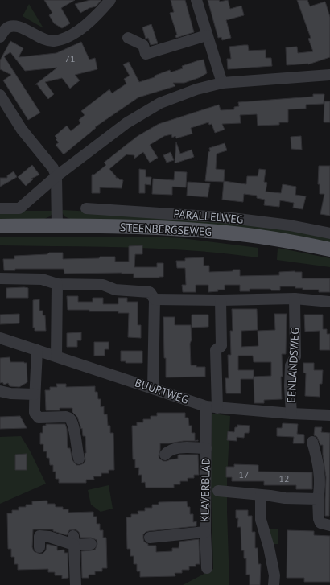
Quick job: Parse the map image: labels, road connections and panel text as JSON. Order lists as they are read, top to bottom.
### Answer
{
  "streets": {
    "main road": ["STEENBERGSEWEG"],
    "street": [
      "PARALLELWEG",
      "EENLANDSWEG",
      "BUURTWEG",
      "KLAVERBLAD"
    ]
  },
  "crossings": [
    ["EENLANDSWEG", "BUURTWEG"],
    ["BUURTWEG", "KLAVERBLAD"]
  ],
  "house_numbers": ["71", "17", "12"]
}
